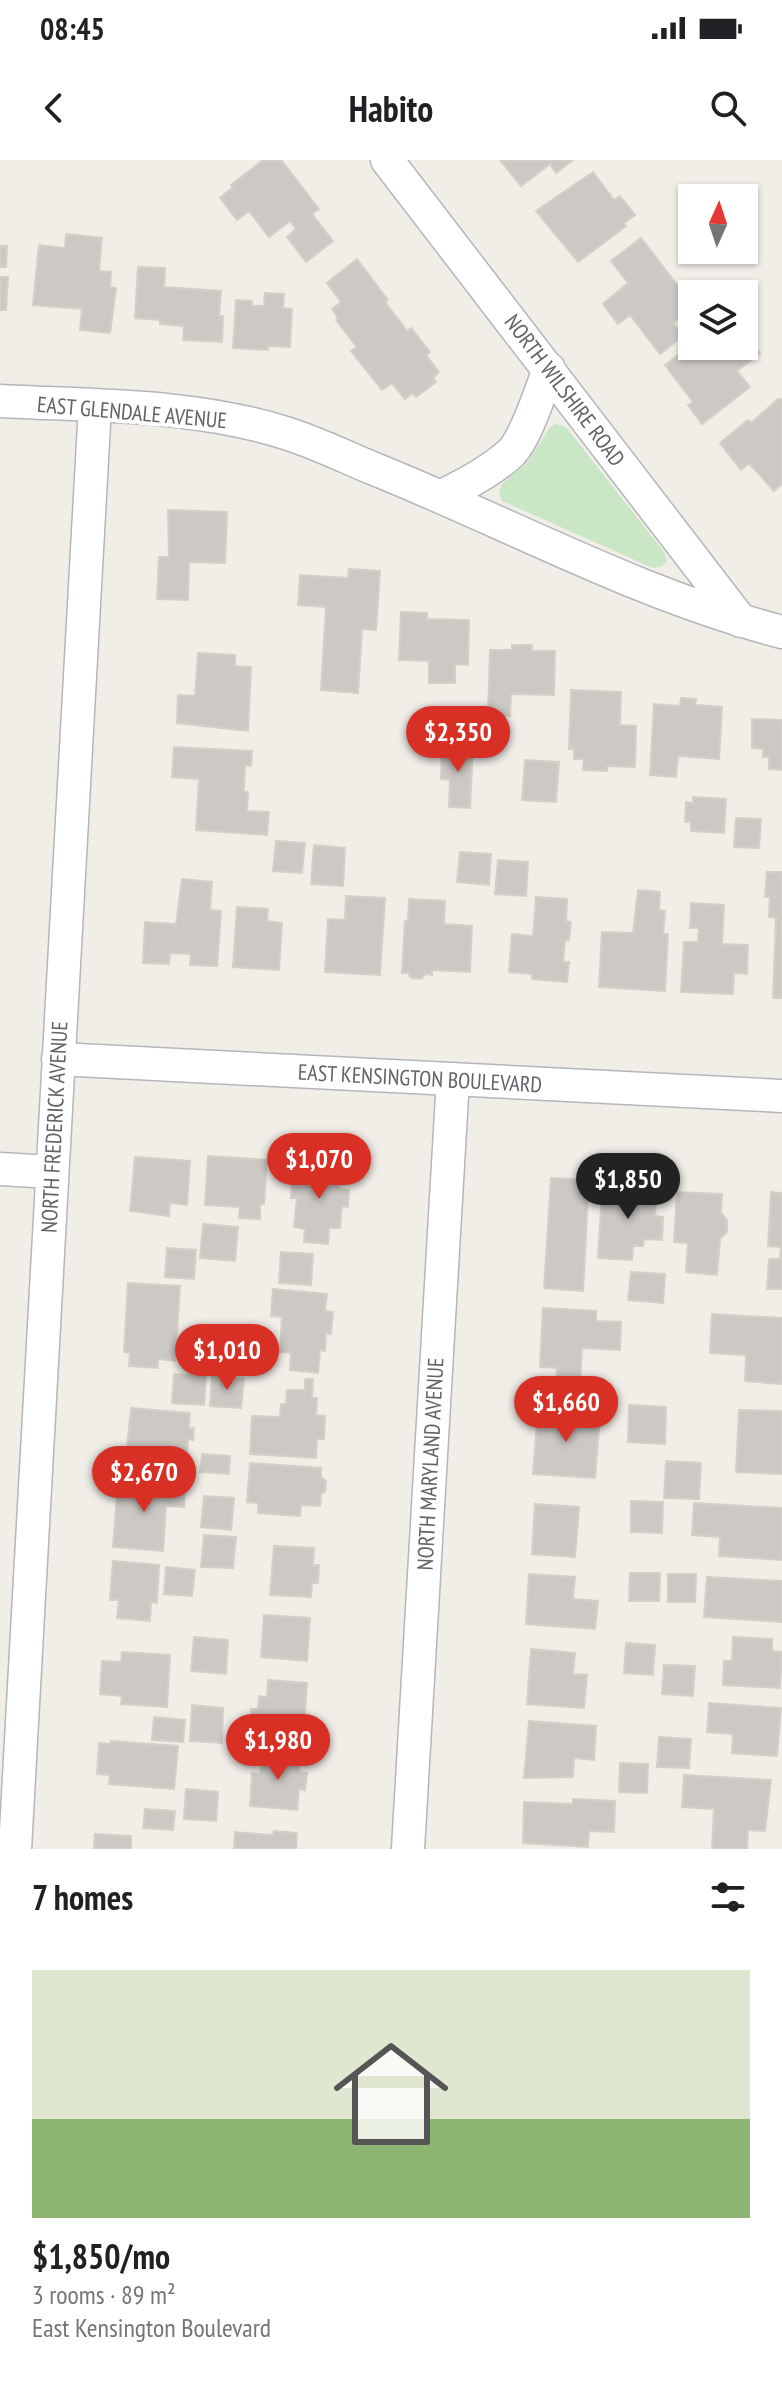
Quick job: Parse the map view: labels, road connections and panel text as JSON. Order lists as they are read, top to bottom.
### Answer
{
  "streets": {
    "street": [
      "NORTH WILSHIRE ROAD",
      "EAST GLENDALE AVENUE",
      "EAST KENSINGTON BOULEVARD",
      "NORTH FREDERICK AVENUE",
      "NORTH MARYLAND AVENUE"
    ]
  },
  "crossings": [
    ["NORTH WILSHIRE ROAD", "EAST GLENDALE AVENUE"],
    ["EAST GLENDALE AVENUE", "NORTH FREDERICK AVENUE"],
    ["EAST KENSINGTON BOULEVARD", "NORTH FREDERICK AVENUE"],
    ["EAST KENSINGTON BOULEVARD", "NORTH MARYLAND AVENUE"]
  ],
  "north": "top",
  "page": {
    "status": "08:45",
    "header": "Habito",
    "price": [
      "$2,350",
      "$1,070",
      "$1,850",
      "$1,010",
      "$1,660",
      "$2,670",
      "$1,980"
    ],
    "heading": "7 homes",
    "list": [
      {
        "name": "$1,850/mo",
        "note": "3 rooms · 89 m² · East Kensington Boulevard"
      }
    ]
  }
}
